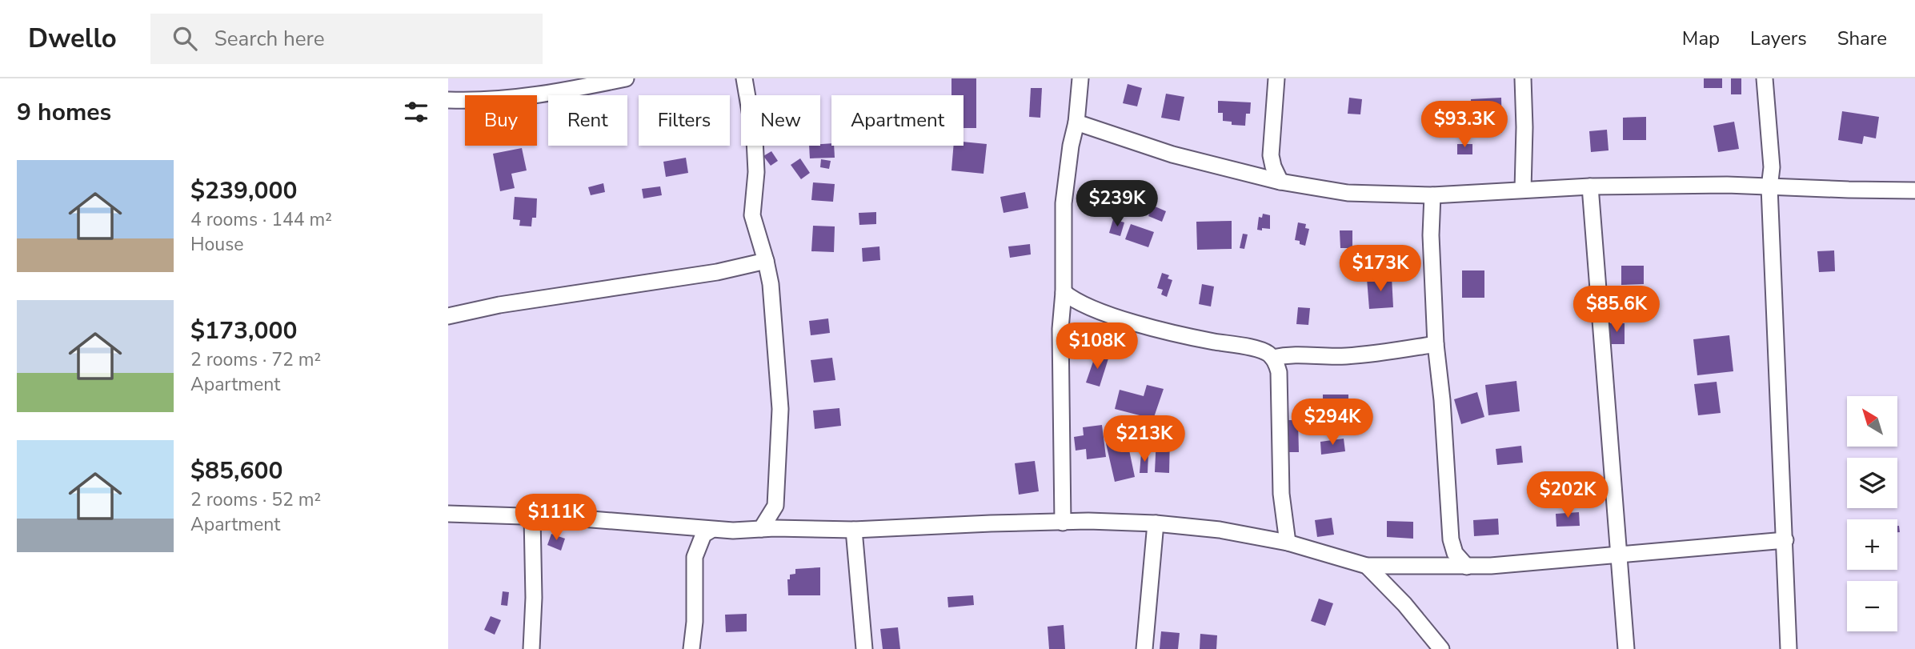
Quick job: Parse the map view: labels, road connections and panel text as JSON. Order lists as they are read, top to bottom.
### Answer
{
  "north": "top left",
  "page": {
    "header": "Dwello",
    "search": "Search here",
    "nav": ["Map", "Layers", "Share"],
    "heading": "9 homes",
    "chip": [
      "Buy",
      "Rent",
      "Filters",
      "New",
      "Apartment"
    ],
    "price": [
      "$93.3K",
      "$239K",
      "$173K",
      "$85.6K",
      "$108K",
      "$294K",
      "$213K",
      "$202K",
      "$111K"
    ],
    "list": [
      {
        "name": "$239,000",
        "note": "4 rooms · 144 m² · House"
      },
      {
        "name": "$173,000",
        "note": "2 rooms · 72 m² · Apartment"
      },
      {
        "name": "$85,600",
        "note": "2 rooms · 52 m² · Apartment"
      }
    ],
    "map_buttons": ["+", "−"]
  }
}
